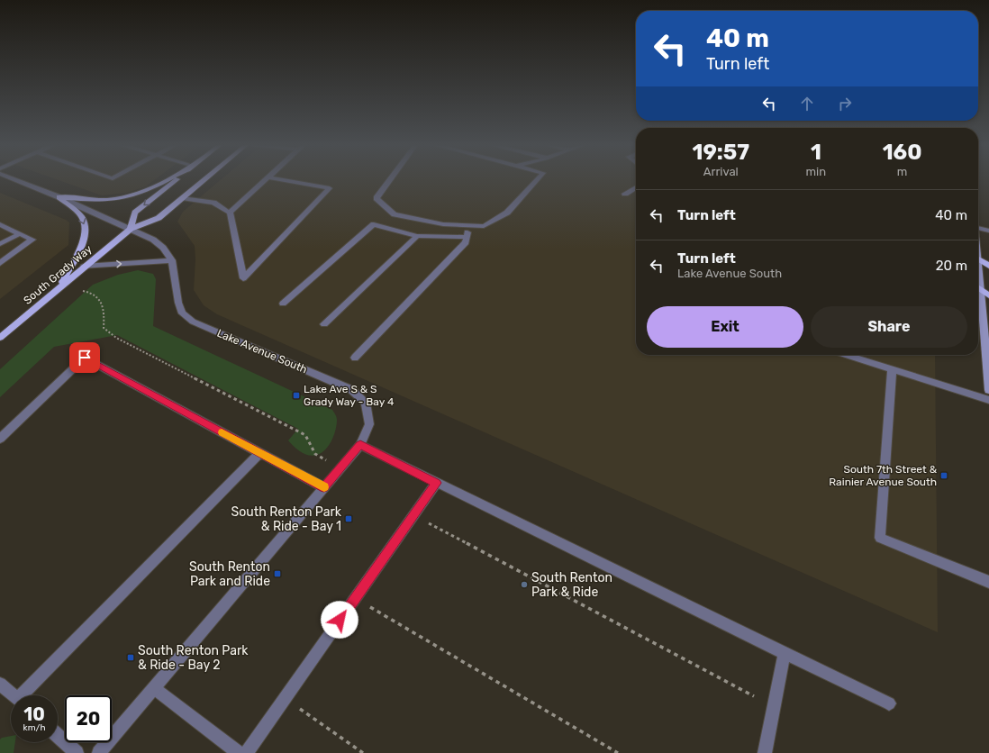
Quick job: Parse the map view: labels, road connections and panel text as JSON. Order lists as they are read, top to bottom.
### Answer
{
  "streets": {
    "main road": ["South Grady Way"],
    "street": ["Lake Avenue South"]
  },
  "crossings": [
    ["South Grady Way", "Lake Avenue South"]
  ],
  "places": {
    "transit": [
      "Lake Ave S & S Grady Way - Bay 4",
      "South 7th Street & Rainier Avenue South",
      "South Renton Park & Ride - Bay 1",
      "South Renton Park and Ride",
      "South Renton Park & Ride - Bay 2"
    ],
    "other": ["South Renton Park & Ride"]
  },
  "page": {
    "turn": ["40 m", "Turn left"],
    "eta": [
      "19:57",
      "Arrival",
      "1",
      "min",
      "160",
      "m"
    ],
    "list": [
      {
        "name": "Turn left",
        "value": "40 m"
      },
      {
        "name": "Turn left",
        "note": "Lake Avenue South",
        "value": "20 m"
      }
    ],
    "buttons": ["Exit", "Share"],
    "speed": "10 km/h",
    "limit": "20"
  }
}
